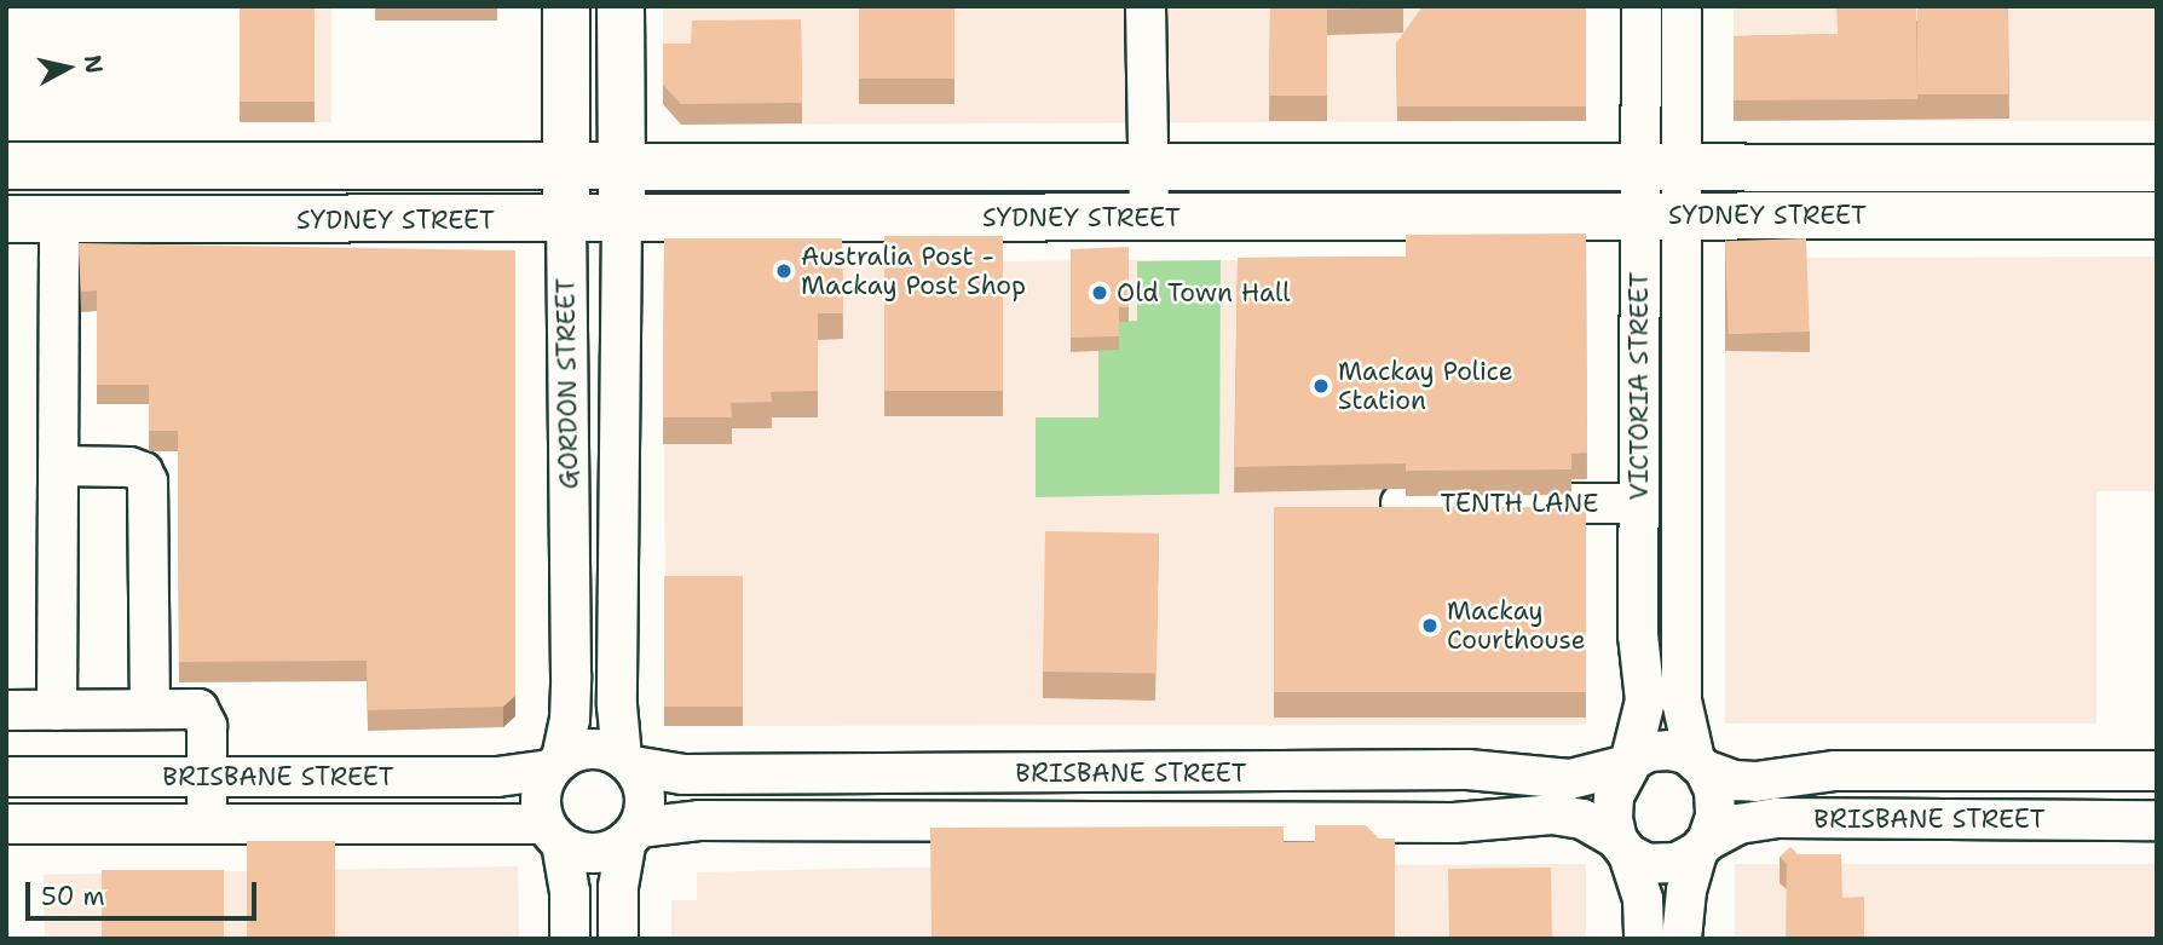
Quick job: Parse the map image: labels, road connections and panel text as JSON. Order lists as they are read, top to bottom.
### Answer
{
  "streets": {
    "main road": ["SYDNEY STREET", "GORDON STREET"],
    "street": ["VICTORIA STREET", "TENTH LANE", "BRISBANE STREET"]
  },
  "crossings": [
    ["SYDNEY STREET", "GORDON STREET"],
    ["SYDNEY STREET", "VICTORIA STREET"],
    ["GORDON STREET", "BRISBANE STREET"],
    ["VICTORIA STREET", "TENTH LANE"],
    ["VICTORIA STREET", "BRISBANE STREET"]
  ],
  "places": [
    "Australia Post - Mackay Post Shop",
    "Old Town Hall",
    "Mackay Police Station",
    "Mackay Courthouse"
  ],
  "scale_bar": "50 m",
  "north": "right"
}
